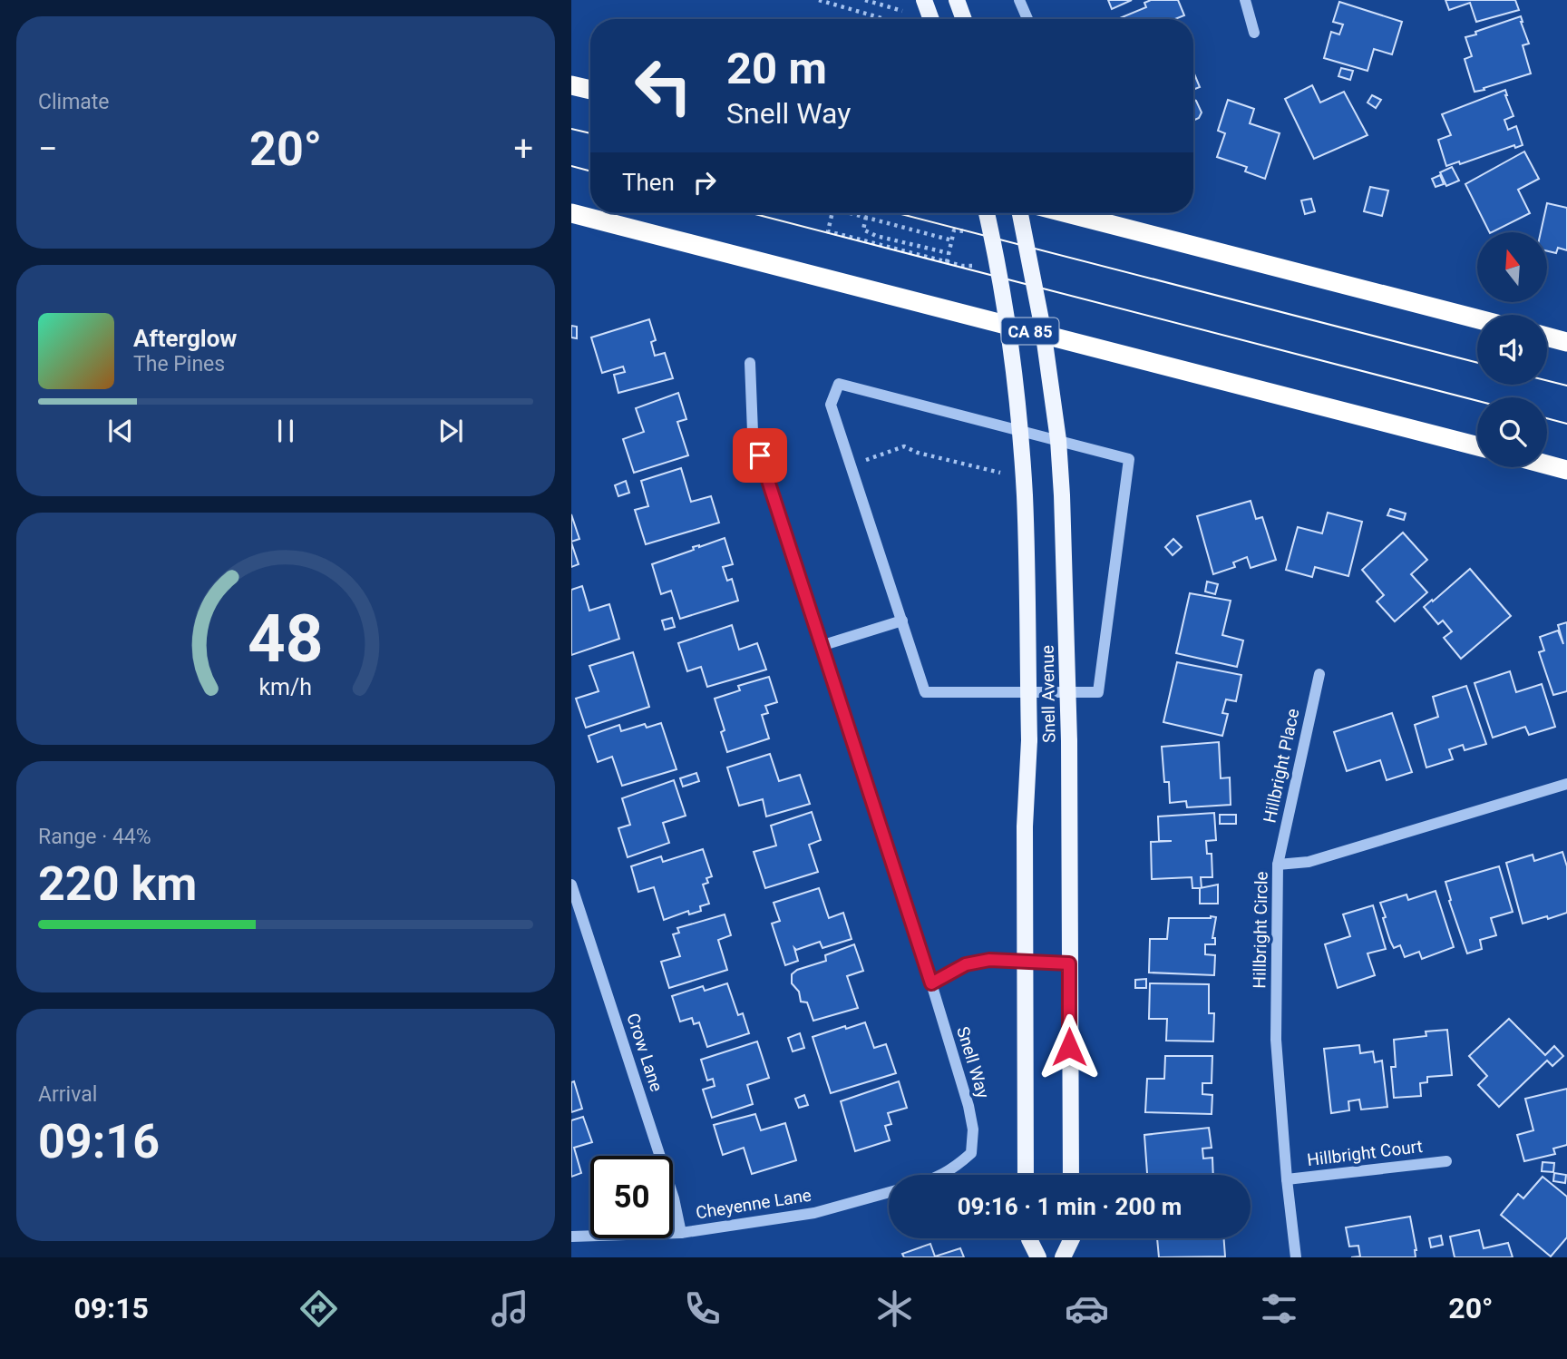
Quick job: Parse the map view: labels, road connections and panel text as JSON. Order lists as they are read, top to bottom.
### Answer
{
  "streets": {
    "highway": ["CA 85"],
    "main road": ["Snell Avenue"],
    "street": [
      "Hillbright Place",
      "Hillbright Circle",
      "Crow Lane",
      "Snell Way",
      "Hillbright Court",
      "Cheyenne Lane"
    ]
  },
  "crossings": [
    ["Hillbright Place", "Hillbright Circle"],
    ["Hillbright Circle", "Hillbright Court"],
    ["Crow Lane", "Cheyenne Lane"]
  ],
  "north": "top",
  "page": {
    "tile": [
      "Climate",
      ["Range · 44%", "220 km"],
      ["Arrival", "09:16"]
    ],
    "turn": ["20 m", "Snell Way"],
    "heat": ["−", "20°", "+"],
    "then": "Then",
    "song": ["Afterglow", "The Pines"],
    "limit": "50",
    "trip": "09:16 · 1 min · 200 m",
    "tabs": ["09:15", "20°"],
    "gauge": ["48", "km/h"]
  }
}
